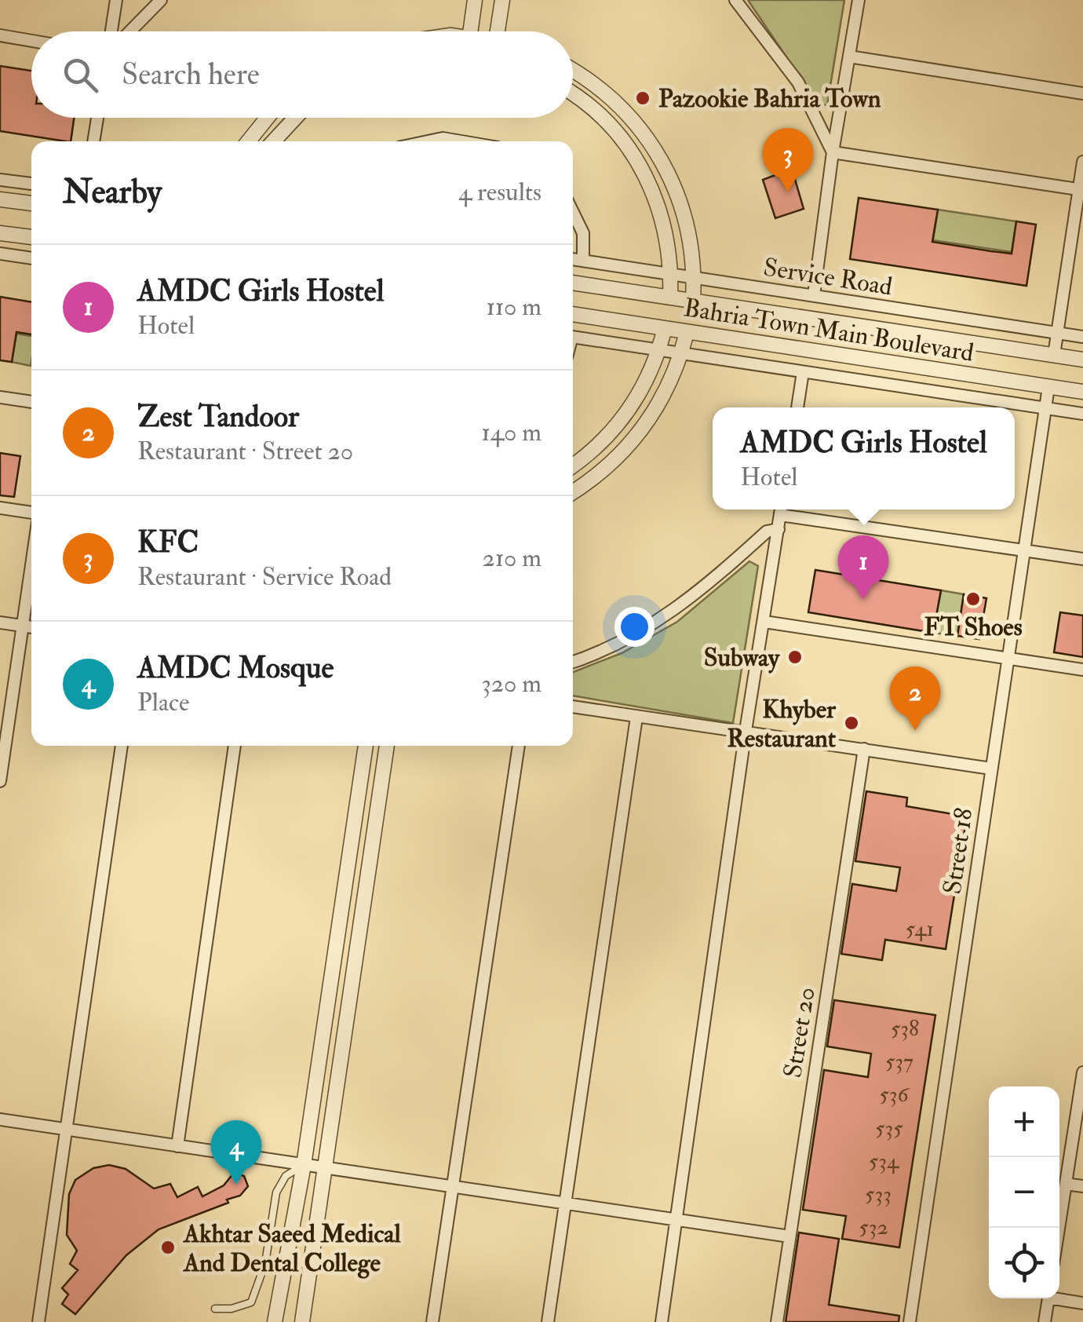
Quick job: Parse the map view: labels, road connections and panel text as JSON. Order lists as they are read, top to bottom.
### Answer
{
  "streets": {
    "street": [
      "Service Road",
      "Bahria Town Main Boulevard",
      "Street 18",
      "Street 20"
    ]
  },
  "crossings": [
    ["Bahria Town Main Boulevard", "Street 18"]
  ],
  "places": [
    "Pazookie Bahria Town",
    "FT Shoes",
    "Subway",
    "Khyber Restaurant",
    "Akhtar Saeed Medical And Dental College"
  ],
  "house_numbers": [
    "541",
    "538",
    "537",
    "536",
    "535",
    "534",
    "533",
    "532"
  ],
  "page": {
    "search": "Search here",
    "pins": [
      "3",
      "1",
      "2",
      "4"
    ],
    "heading": ["Nearby", "4 results"],
    "list": [
      {
        "mark": "1",
        "name": "AMDC Girls Hostel",
        "note": "Hotel",
        "value": "110 m"
      },
      {
        "mark": "2",
        "name": "Zest Tandoor",
        "note": "Restaurant · Street 20",
        "value": "140 m"
      },
      {
        "mark": "3",
        "name": "KFC",
        "note": "Restaurant · Service Road",
        "value": "210 m"
      },
      {
        "mark": "4",
        "name": "AMDC Mosque",
        "note": "Place",
        "value": "320 m"
      }
    ],
    "popup": ["AMDC Girls Hostel", "Hotel"],
    "map_buttons": ["+", "−"]
  }
}
